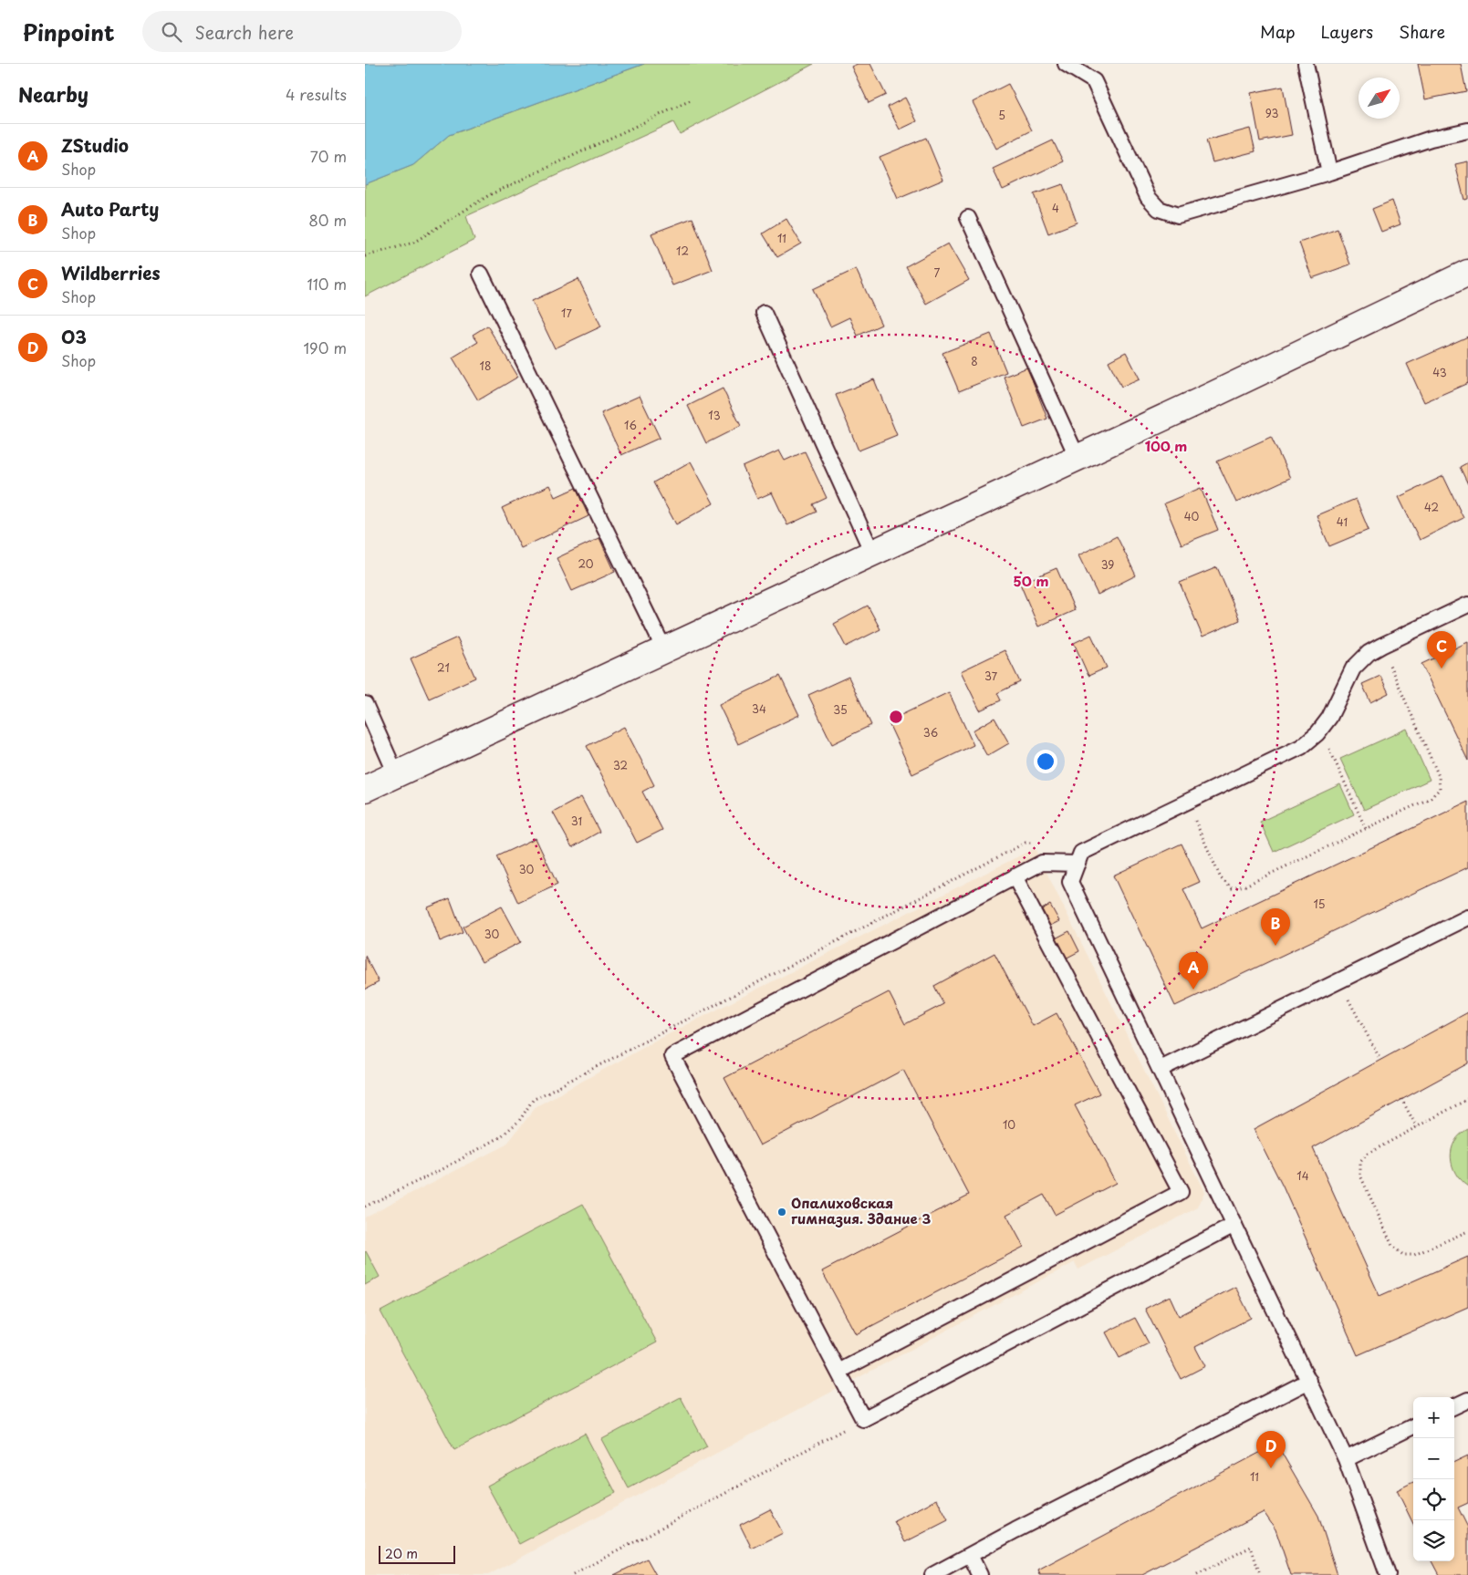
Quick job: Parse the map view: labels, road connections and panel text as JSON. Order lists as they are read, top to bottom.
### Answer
{
  "places": ["Опалиховская гимназия. Здание 3"],
  "house_numbers": [
    "93",
    "5",
    "4",
    "11",
    "12",
    "7",
    "17",
    "8",
    "18",
    "43",
    "13",
    "16",
    "42",
    "40",
    "41",
    "20",
    "39",
    "21",
    "37",
    "34",
    "35",
    "36",
    "32",
    "31",
    "30",
    "15",
    "30",
    "10",
    "14",
    "11"
  ],
  "scale_bar": "20 m",
  "north": "top right",
  "page": {
    "header": "Pinpoint",
    "search": "Search here",
    "nav": ["Map", "Layers", "Share"],
    "heading": ["Nearby", "4 results"],
    "list": [
      {
        "mark": "A",
        "name": "ZStudio",
        "note": "Shop",
        "value": "70 m"
      },
      {
        "mark": "B",
        "name": "Auto Party",
        "note": "Shop",
        "value": "80 m"
      },
      {
        "mark": "C",
        "name": "Wildberries",
        "note": "Shop",
        "value": "110 m"
      },
      {
        "mark": "D",
        "name": "О3",
        "note": "Shop",
        "value": "190 m"
      }
    ],
    "pins": [
      "C",
      "B",
      "A",
      "D"
    ],
    "map_buttons": ["+", "−"],
    "scale": "20 m"
  },
  "rings": ["100 m", "50 m"]
}
